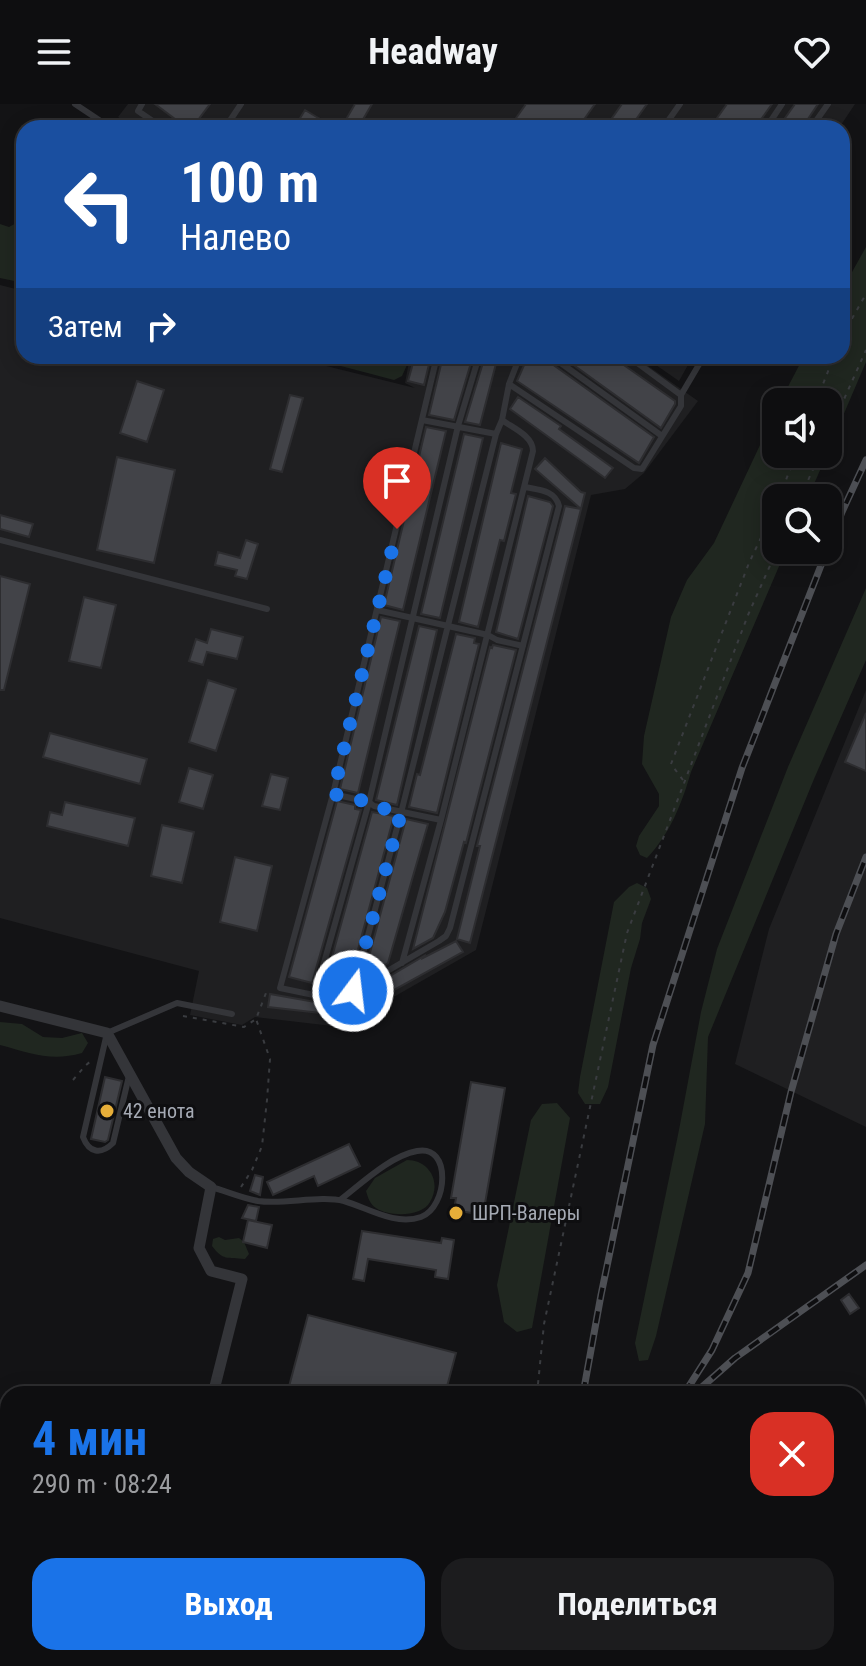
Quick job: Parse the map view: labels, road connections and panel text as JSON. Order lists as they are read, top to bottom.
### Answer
{
  "places": ["42 енота", "ШРП-Валеры"],
  "page": {
    "header": "Headway",
    "turn": ["100 m", "Налево"],
    "then": "Затем",
    "heading": ["4 мин", "290 m · 08:24"],
    "buttons": ["Выход", "Поделиться"]
  }
}
